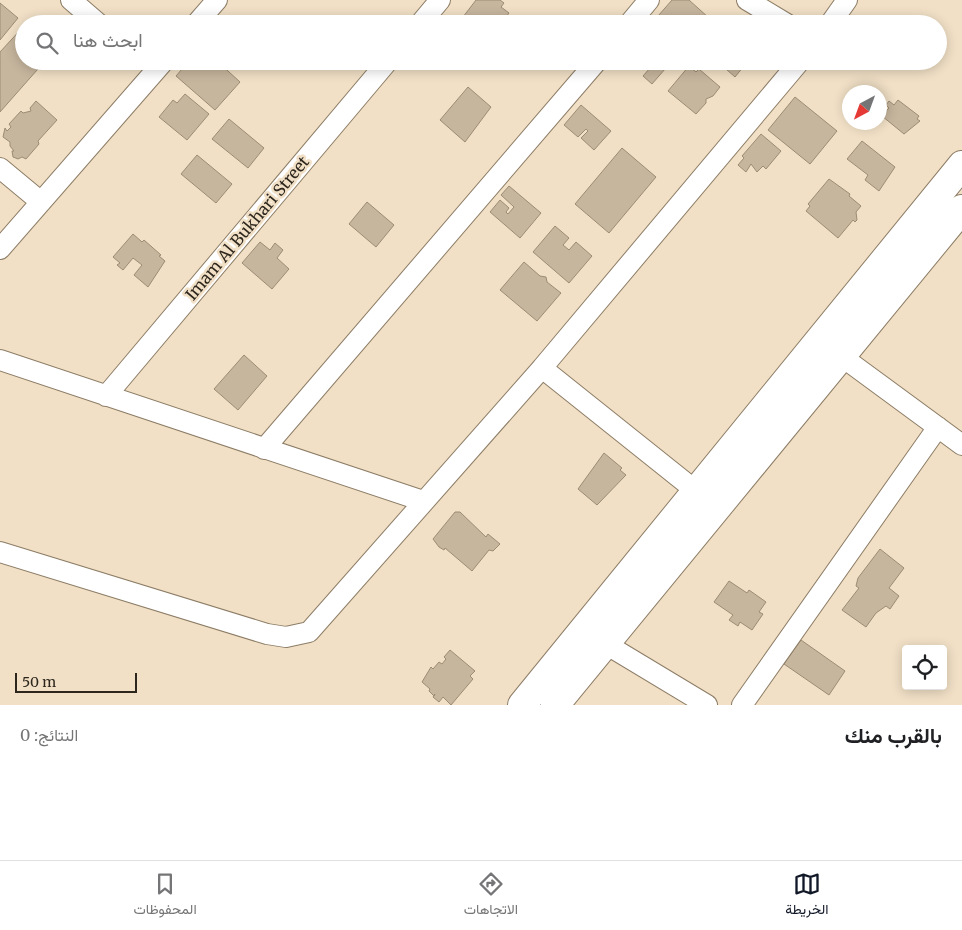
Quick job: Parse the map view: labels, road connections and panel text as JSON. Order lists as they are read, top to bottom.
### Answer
{
  "streets": {
    "street": ["Imam Al Bukhari Street"]
  },
  "scale_bar": "50 m",
  "north": "bottom left",
  "page": {
    "search": "ابحث هنا",
    "scale": "50 m",
    "heading": ["بالقرب منك", "النتائج: 0"],
    "nav": ["الخريطة", "الاتجاهات", "المحفوظات"]
  }
}
